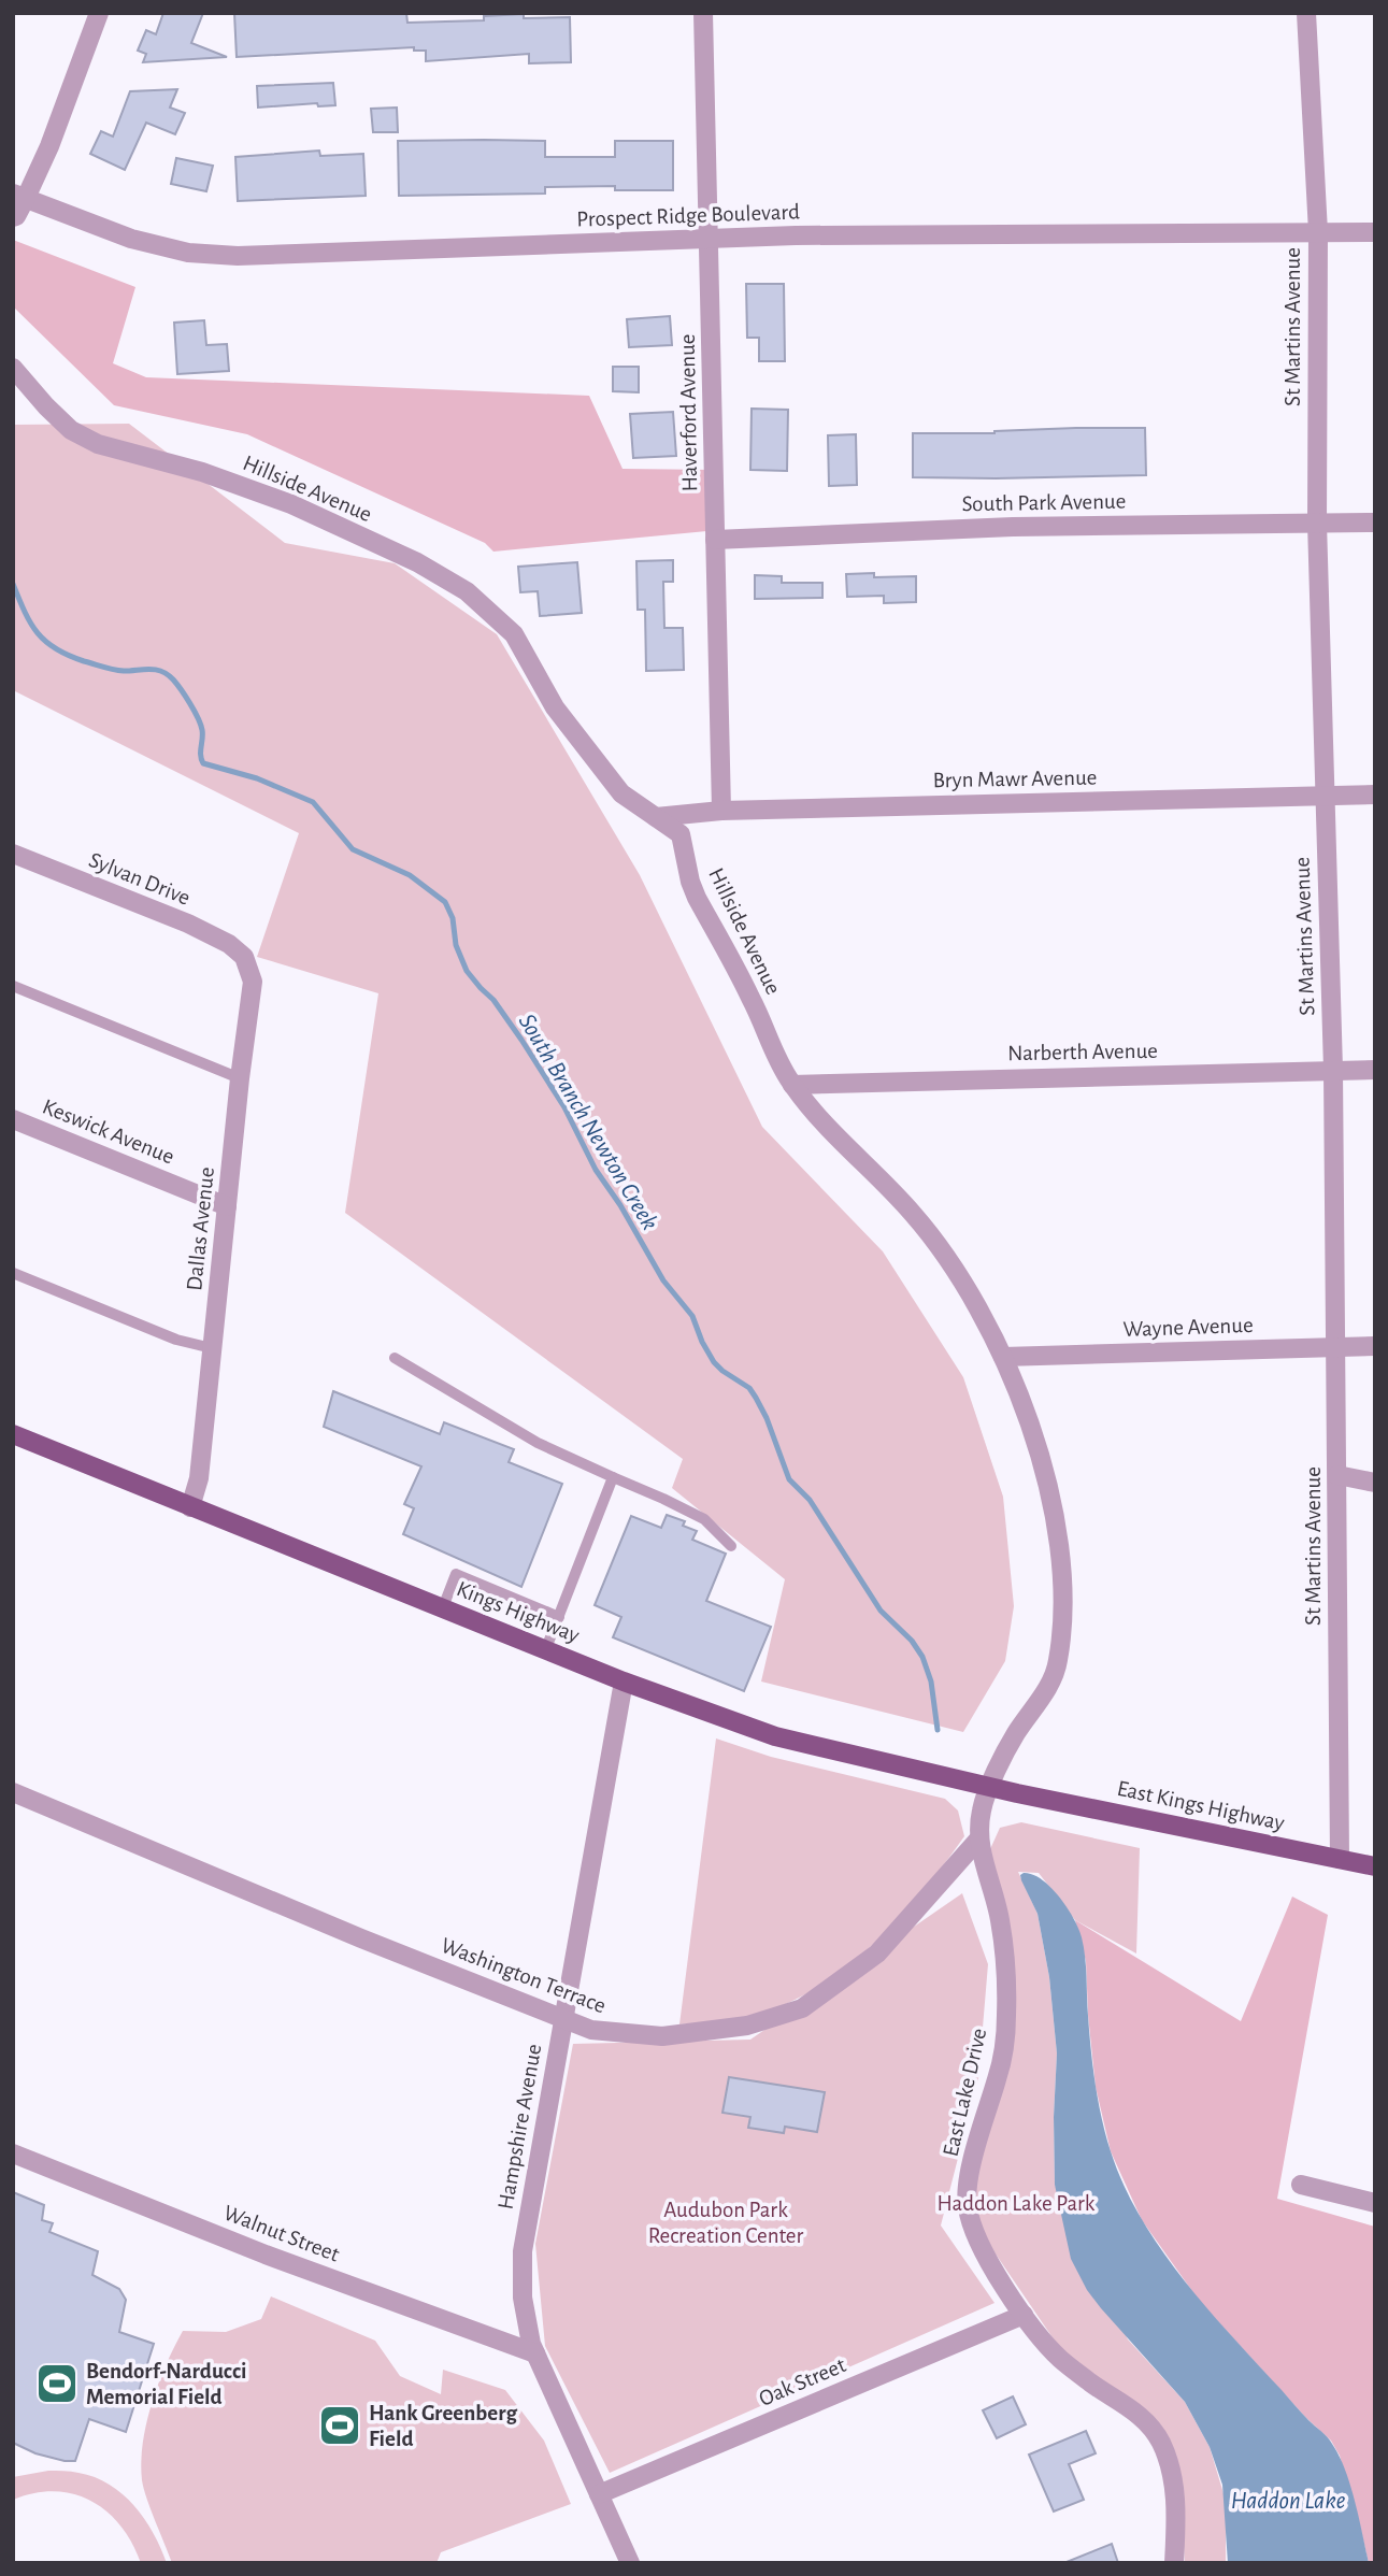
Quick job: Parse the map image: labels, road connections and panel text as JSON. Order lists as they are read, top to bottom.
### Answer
{
  "streets": {
    "main road": ["Kings Highway", "East Kings Highway"],
    "street": [
      "Prospect Ridge Boulevard",
      "St Martins Avenue",
      "Haverford Avenue",
      "Hillside Avenue",
      "South Park Avenue",
      "Bryn Mawr Avenue",
      "Sylvan Drive",
      "Narberth Avenue",
      "Keswick Avenue",
      "Dallas Avenue",
      "Wayne Avenue",
      "Washington Terrace",
      "East Lake Drive",
      "Hampshire Avenue",
      "Walnut Street",
      "Oak Street"
    ]
  },
  "crossings": [
    ["Prospect Ridge Boulevard", "St Martins Avenue"],
    ["Prospect Ridge Boulevard", "Haverford Avenue"],
    ["St Martins Avenue", "South Park Avenue"],
    ["St Martins Avenue", "Bryn Mawr Avenue"],
    ["St Martins Avenue", "Narberth Avenue"],
    ["St Martins Avenue", "Wayne Avenue"],
    ["St Martins Avenue", "East Kings Highway"],
    ["Haverford Avenue", "South Park Avenue"],
    ["Haverford Avenue", "Bryn Mawr Avenue"],
    ["Hillside Avenue", "Bryn Mawr Avenue"],
    ["Hillside Avenue", "Narberth Avenue"],
    ["Hillside Avenue", "Wayne Avenue"],
    ["Hillside Avenue", "Kings Highway"],
    ["Hillside Avenue", "East Lake Drive"],
    ["Sylvan Drive", "Dallas Avenue"],
    ["Keswick Avenue", "Dallas Avenue"],
    ["Dallas Avenue", "Kings Highway"],
    ["Kings Highway", "East Kings Highway"],
    ["Kings Highway", "East Lake Drive"],
    ["Kings Highway", "Hampshire Avenue"],
    ["Washington Terrace", "East Lake Drive"],
    ["Washington Terrace", "Hampshire Avenue"],
    ["East Lake Drive", "Oak Street"],
    ["Hampshire Avenue", "Walnut Street"],
    ["Hampshire Avenue", "Oak Street"]
  ],
  "water": ["South Branch Newton Creek", "Haddon Lake"],
  "parks": ["Haddon Lake Park", "Audubon Park Recreation Center"],
  "places": {
    "sports": ["Bendorf-Narducci Memorial Field", "Hank Greenberg Field"]
  }
}
